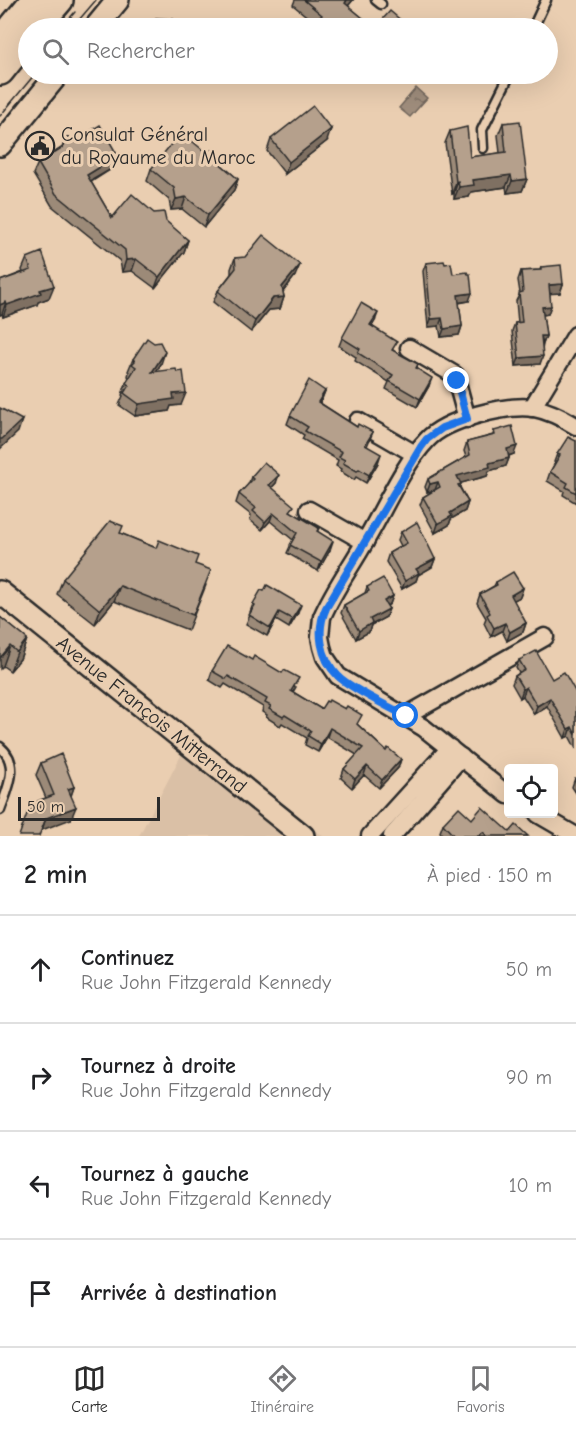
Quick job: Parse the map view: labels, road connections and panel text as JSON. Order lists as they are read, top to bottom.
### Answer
{
  "streets": {
    "street": ["Avenue François Mitterrand"]
  },
  "places": {
    "public building": ["Consulat Général du Royaume du Maroc"]
  },
  "scale_bar": "50 m",
  "page": {
    "search": "Rechercher",
    "scale": "50 m",
    "heading": ["2 min", "À pied · 150 m"],
    "list": [
      ["Continuez", "Rue John Fitzgerald Kennedy", "50 m"],
      ["Tournez à droite", "Rue John Fitzgerald Kennedy", "90 m"],
      ["Tournez à gauche", "Rue John Fitzgerald Kennedy", "10 m"],
      "Arrivée à destination"
    ],
    "nav": ["Carte", "Itinéraire", "Favoris"]
  }
}
